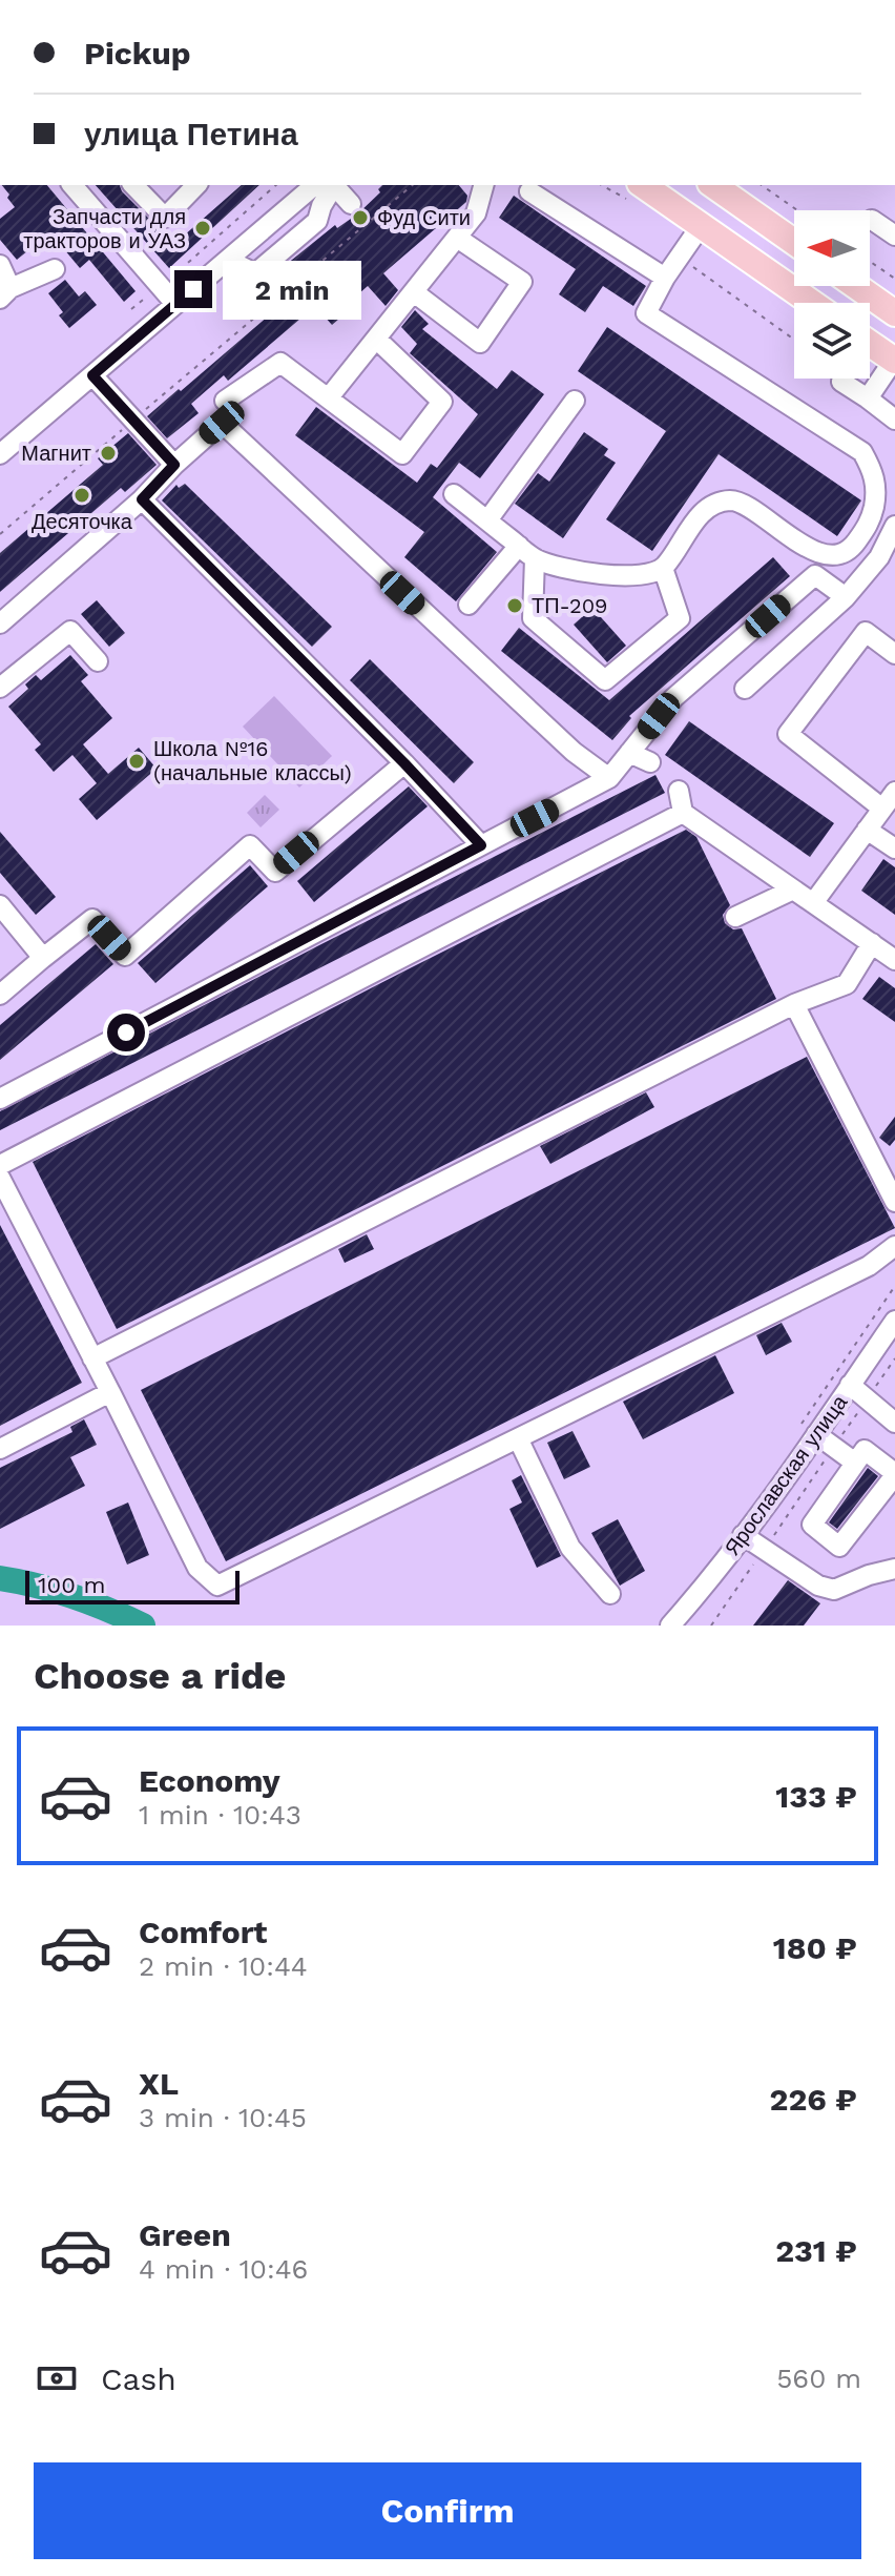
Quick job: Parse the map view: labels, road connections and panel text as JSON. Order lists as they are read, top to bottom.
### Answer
{
  "streets": {
    "street": ["Ярославская улица"]
  },
  "places": [
    "Фуд Сити",
    "Запчасти для тракторов и УАЗ",
    "Магнит",
    "Десяточка",
    "ТП-209",
    "Школа №16 (начальные классы)"
  ],
  "scale_bar": "100 m",
  "north": "left",
  "page": {
    "banner": ["Pickup", "улица Петина"],
    "bubble": "2 min",
    "scale": "100 m",
    "heading": "Choose a ride",
    "list": [
      {
        "name": "Economy",
        "note": "1 min · 10:43",
        "value": "133 ₽"
      },
      {
        "name": "Comfort",
        "note": "2 min · 10:44",
        "value": "180 ₽"
      },
      {
        "name": "XL",
        "note": "3 min · 10:45",
        "value": "226 ₽"
      },
      {
        "name": "Green",
        "note": "4 min · 10:46",
        "value": "231 ₽"
      }
    ],
    "pay": ["Cash", "560 m"],
    "buttons": "Confirm"
  }
}
